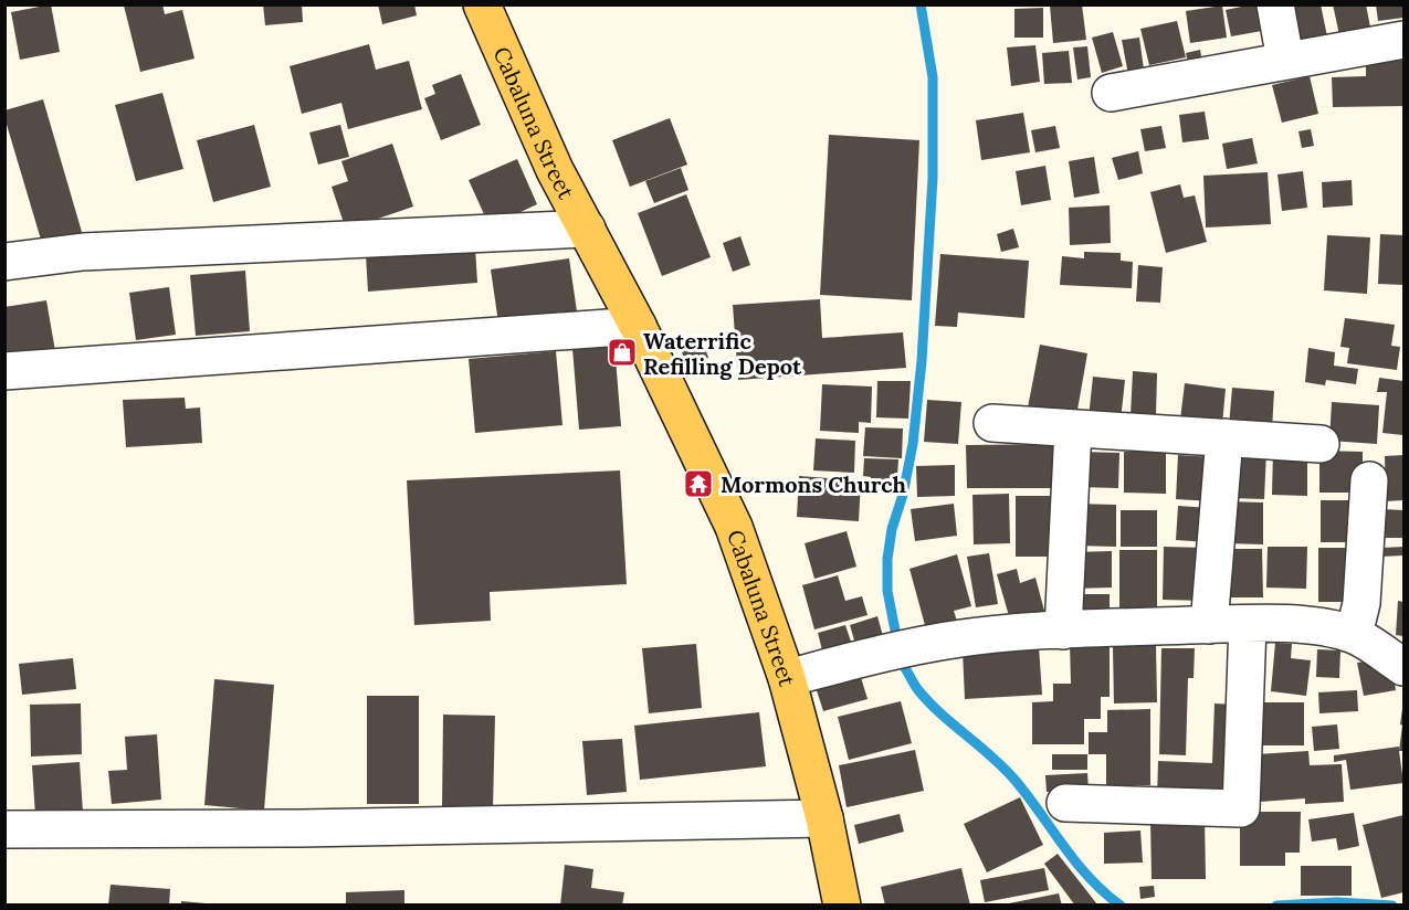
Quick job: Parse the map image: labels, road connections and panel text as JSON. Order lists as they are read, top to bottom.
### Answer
{
  "streets": {
    "main road": ["Cabaluna Street"]
  },
  "places": {
    "shop": ["Waterrific Refilling Depot"],
    "temple": ["Mormons Church"]
  }
}
